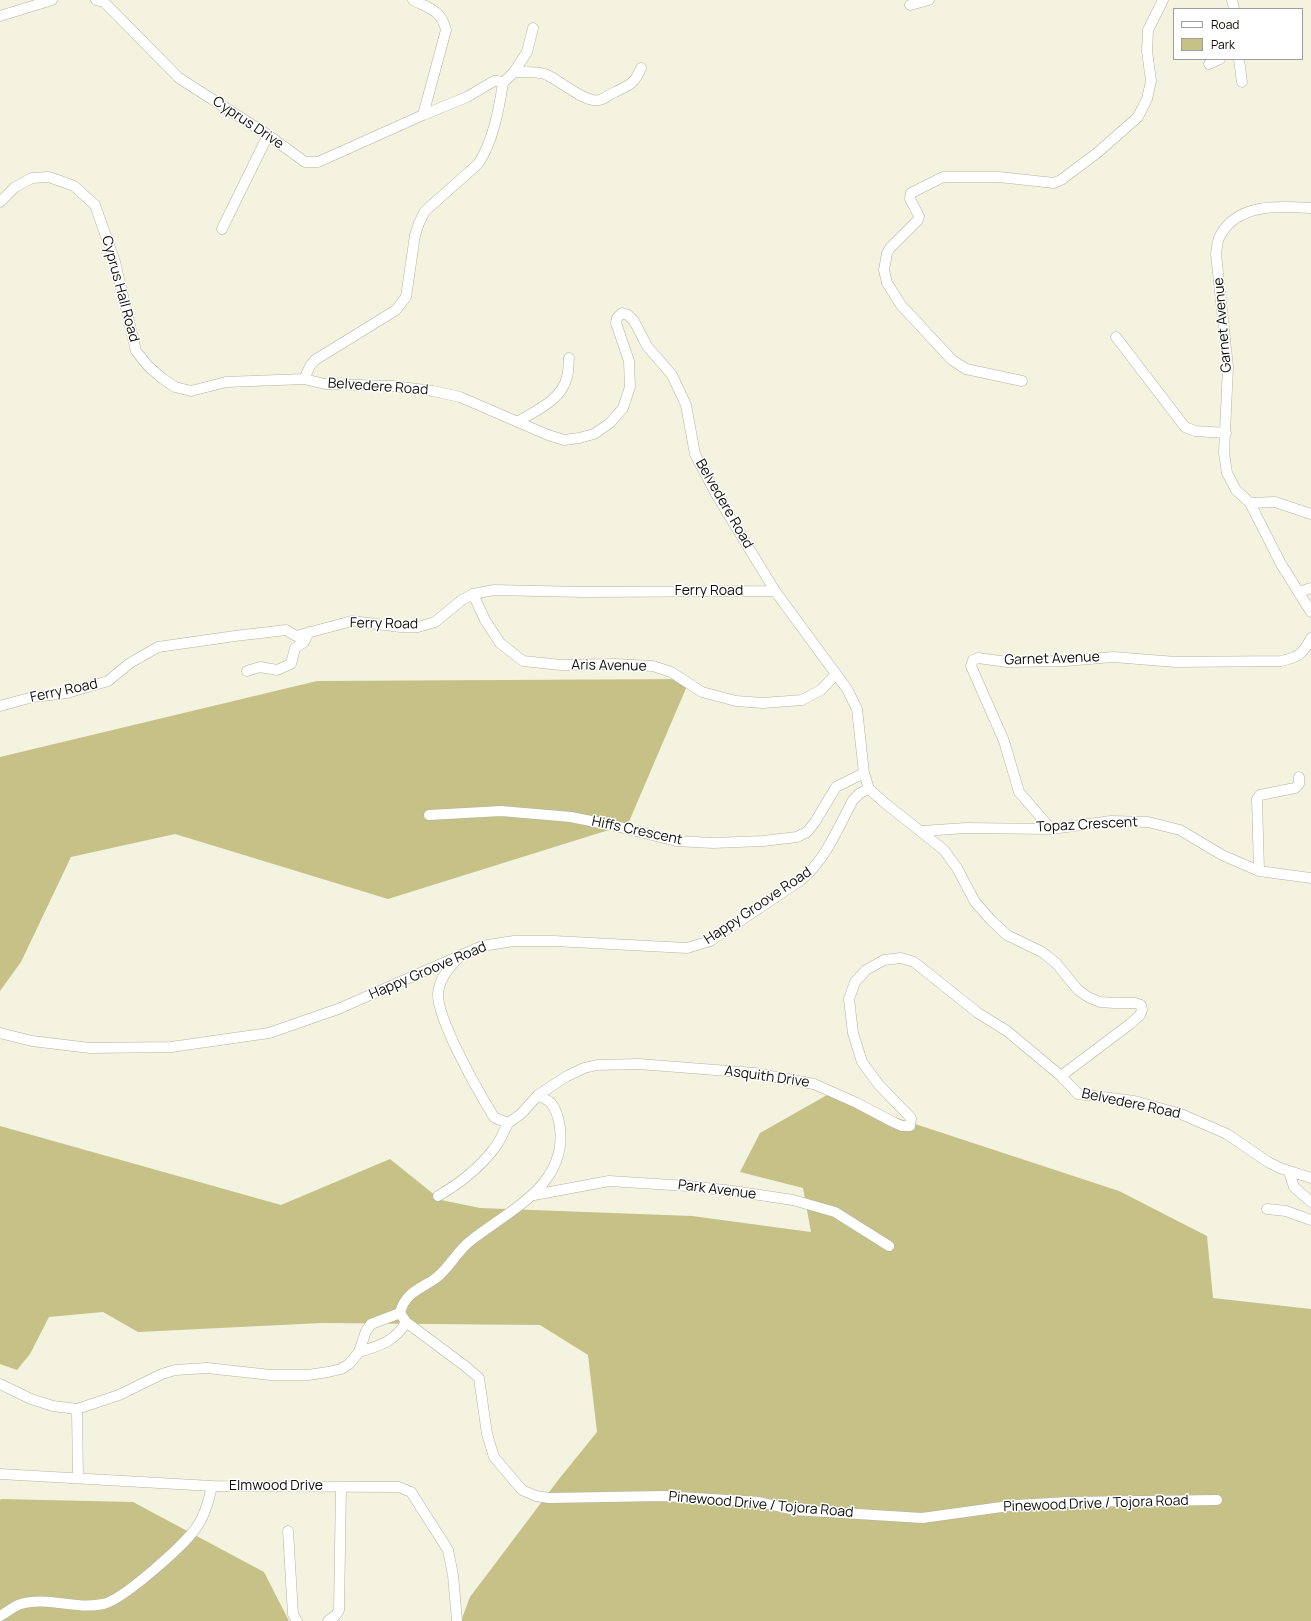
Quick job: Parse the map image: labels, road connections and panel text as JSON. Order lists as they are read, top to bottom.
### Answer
{
  "streets": {
    "street": [
      "Cyprus Drive",
      "Cyprus Hall Road",
      "Garnet Avenue",
      "Belvedere Road",
      "Ferry Road",
      "Aris Avenue",
      "Topaz Crescent",
      "Hiffs Crescent",
      "Happy Groove Road",
      "Asquith Drive",
      "Park Avenue",
      "Elmwood Drive",
      "Pinewood Drive / Tojora Road"
    ]
  },
  "crossings": [
    ["Cyprus Hall Road", "Belvedere Road"],
    ["Garnet Avenue", "Topaz Crescent"],
    ["Belvedere Road", "Ferry Road"],
    ["Belvedere Road", "Aris Avenue"],
    ["Belvedere Road", "Hiffs Crescent"],
    ["Belvedere Road", "Happy Groove Road"],
    ["Belvedere Road", "Asquith Drive"],
    ["Ferry Road", "Aris Avenue"]
  ],
  "legend": ["Road", "Park"]
}
